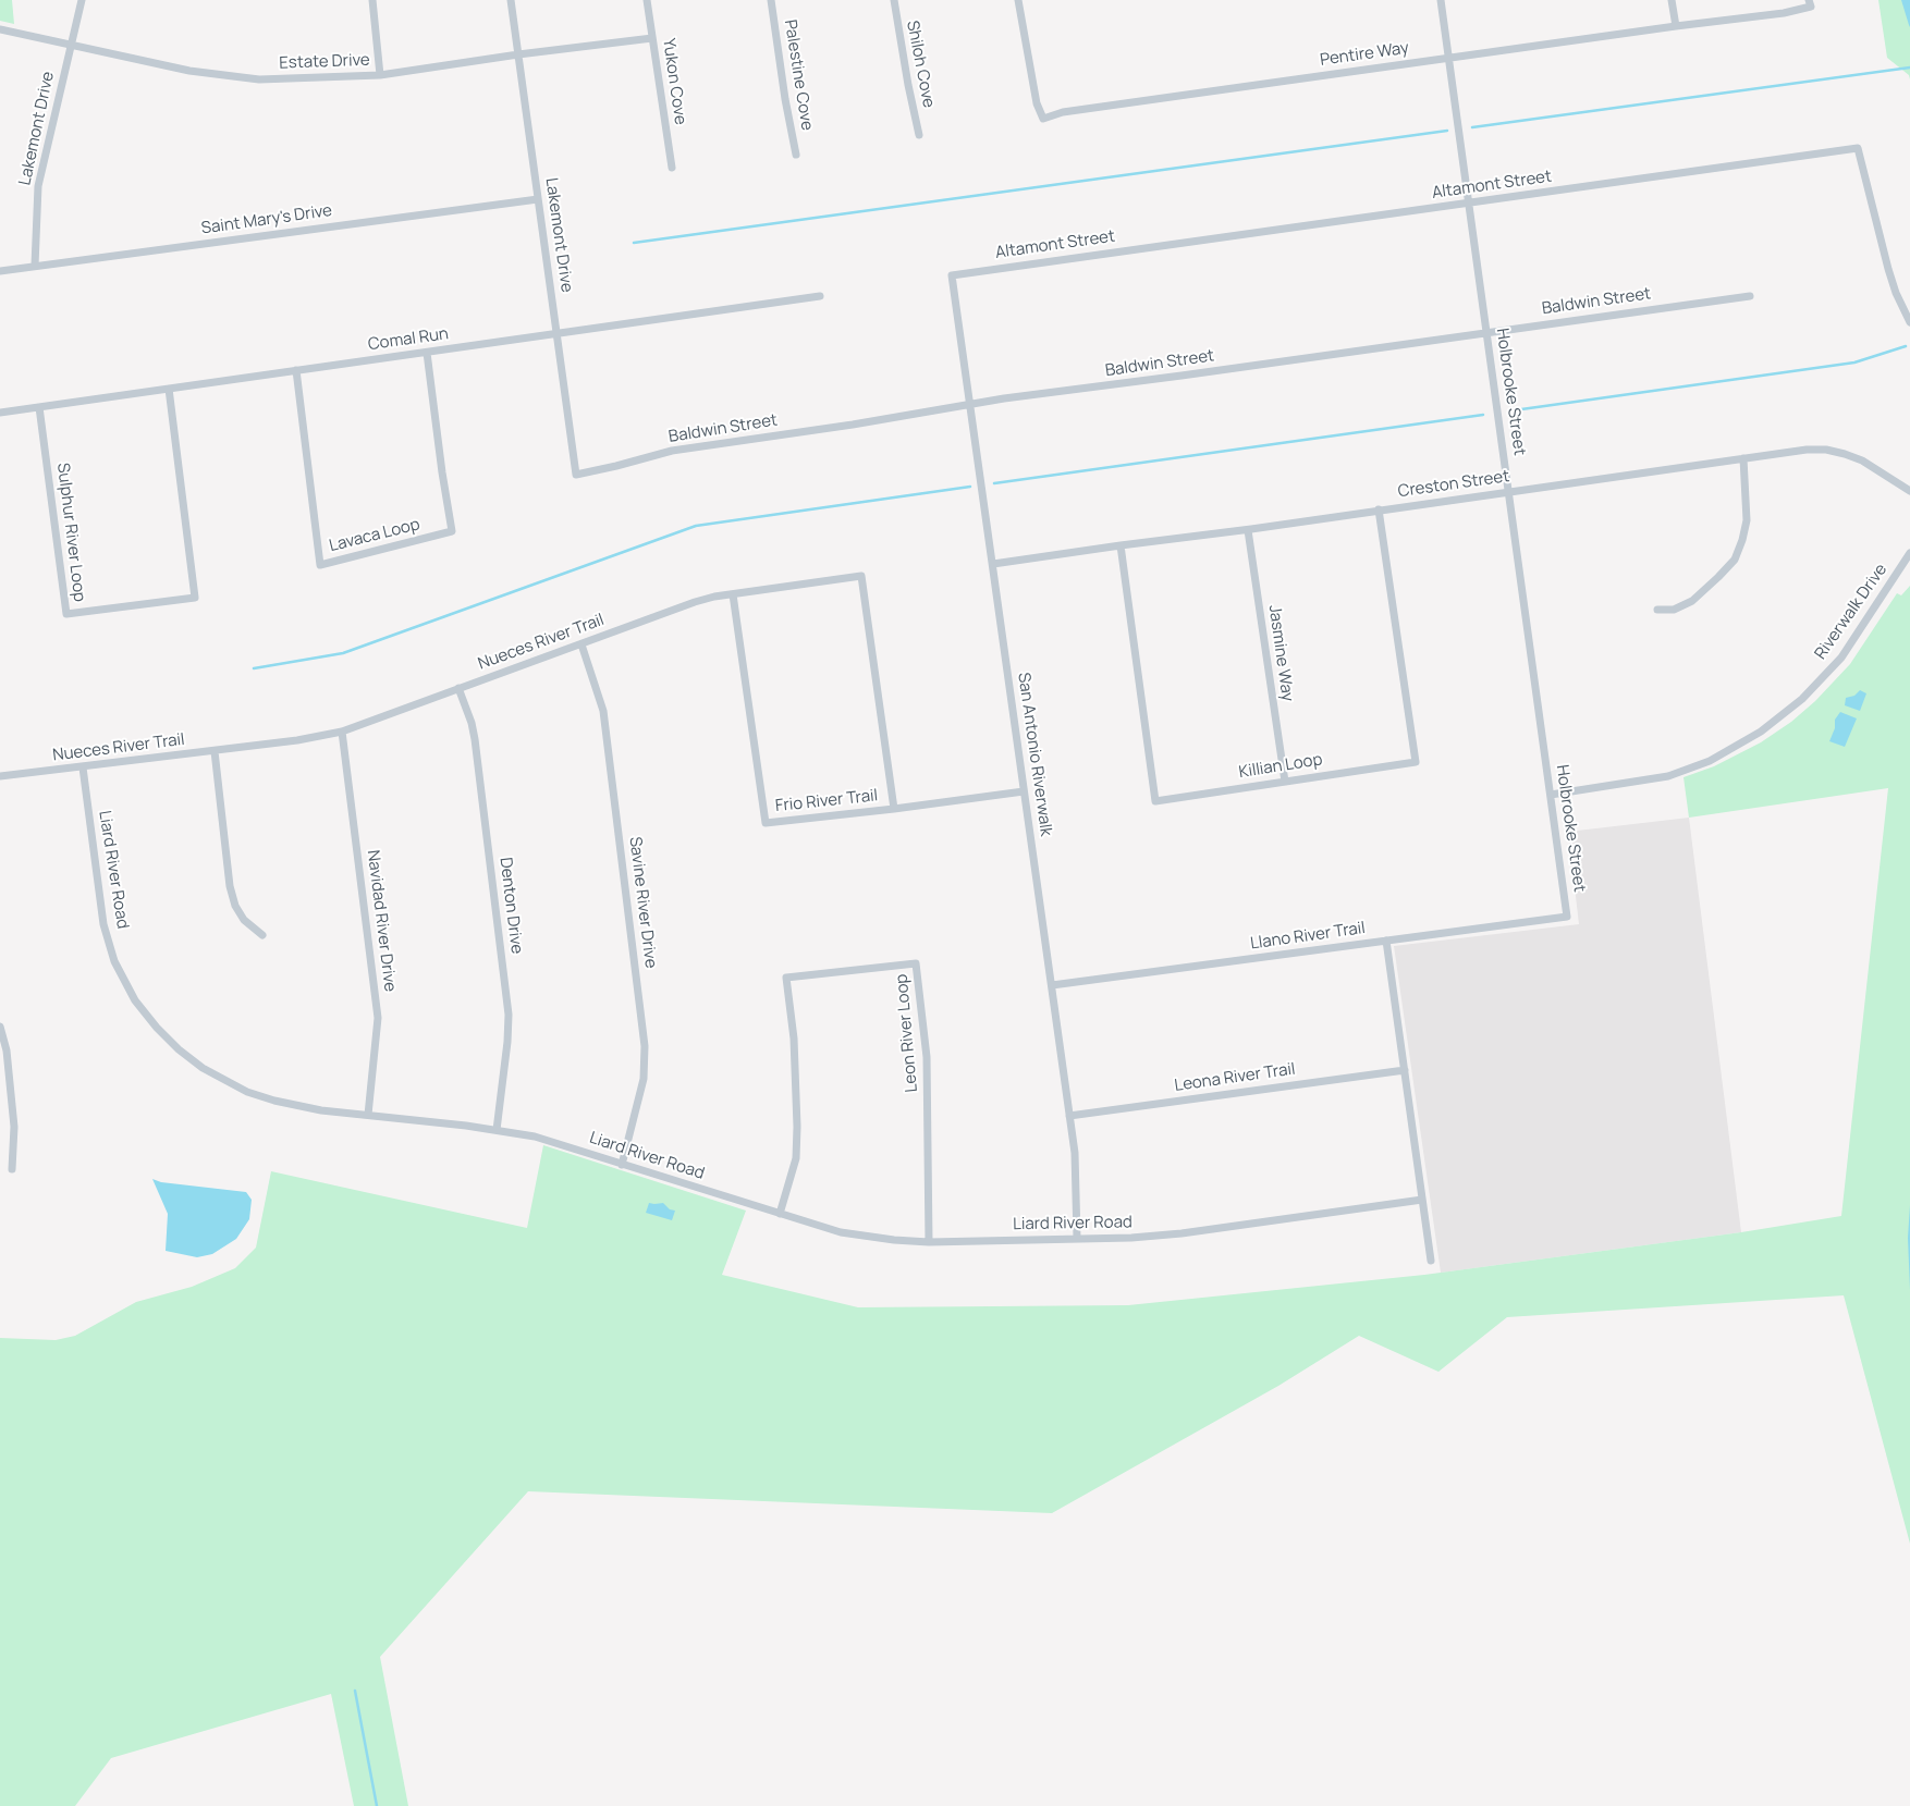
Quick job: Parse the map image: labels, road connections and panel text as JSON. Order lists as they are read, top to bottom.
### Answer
{
  "streets": {
    "street": [
      "Pentire Way",
      "Estate Drive",
      "Shiloh Cove",
      "Palestine Cove",
      "Yukon Cove",
      "Lakemont Drive",
      "Altamont Street",
      "Saint Mary's Drive",
      "Baldwin Street",
      "Comal Run",
      "Holbrooke Street",
      "Creston Street",
      "Sulphur River Loop",
      "Lavaca Loop",
      "Riverwalk Drive",
      "Nueces River Trail",
      "Jasmine Way",
      "San Antonio Riverwalk",
      "Killian Loop",
      "Frio River Trail",
      "Liard River Road",
      "Savine River Drive",
      "Denton Drive",
      "Navidad River Drive",
      "Llano River Trail",
      "Leon River Loop",
      "Leona River Trail"
    ]
  },
  "crossings": [
    ["Pentire Way", "Holbrooke Street"],
    ["Estate Drive", "Yukon Cove"],
    ["Estate Drive", "Lakemont Drive"],
    ["Lakemont Drive", "Saint Mary's Drive"],
    ["Lakemont Drive", "Baldwin Street"],
    ["Lakemont Drive", "Comal Run"],
    ["Altamont Street", "Holbrooke Street"],
    ["Altamont Street", "San Antonio Riverwalk"],
    ["Baldwin Street", "Holbrooke Street"],
    ["Baldwin Street", "San Antonio Riverwalk"],
    ["Comal Run", "Sulphur River Loop"],
    ["Comal Run", "Lavaca Loop"],
    ["Holbrooke Street", "Creston Street"],
    ["Holbrooke Street", "Riverwalk Drive"],
    ["Holbrooke Street", "Llano River Trail"],
    ["Creston Street", "Jasmine Way"],
    ["Creston Street", "San Antonio Riverwalk"],
    ["Creston Street", "Killian Loop"],
    ["Nueces River Trail", "Frio River Trail"],
    ["Nueces River Trail", "Liard River Road"],
    ["Nueces River Trail", "Savine River Drive"],
    ["Nueces River Trail", "Denton Drive"],
    ["Nueces River Trail", "Navidad River Drive"],
    ["Jasmine Way", "Killian Loop"],
    ["San Antonio Riverwalk", "Frio River Trail"],
    ["San Antonio Riverwalk", "Liard River Road"],
    ["San Antonio Riverwalk", "Llano River Trail"],
    ["San Antonio Riverwalk", "Leona River Trail"],
    ["Liard River Road", "Savine River Drive"],
    ["Liard River Road", "Denton Drive"],
    ["Liard River Road", "Navidad River Drive"],
    ["Liard River Road", "Leon River Loop"]
  ]
}
